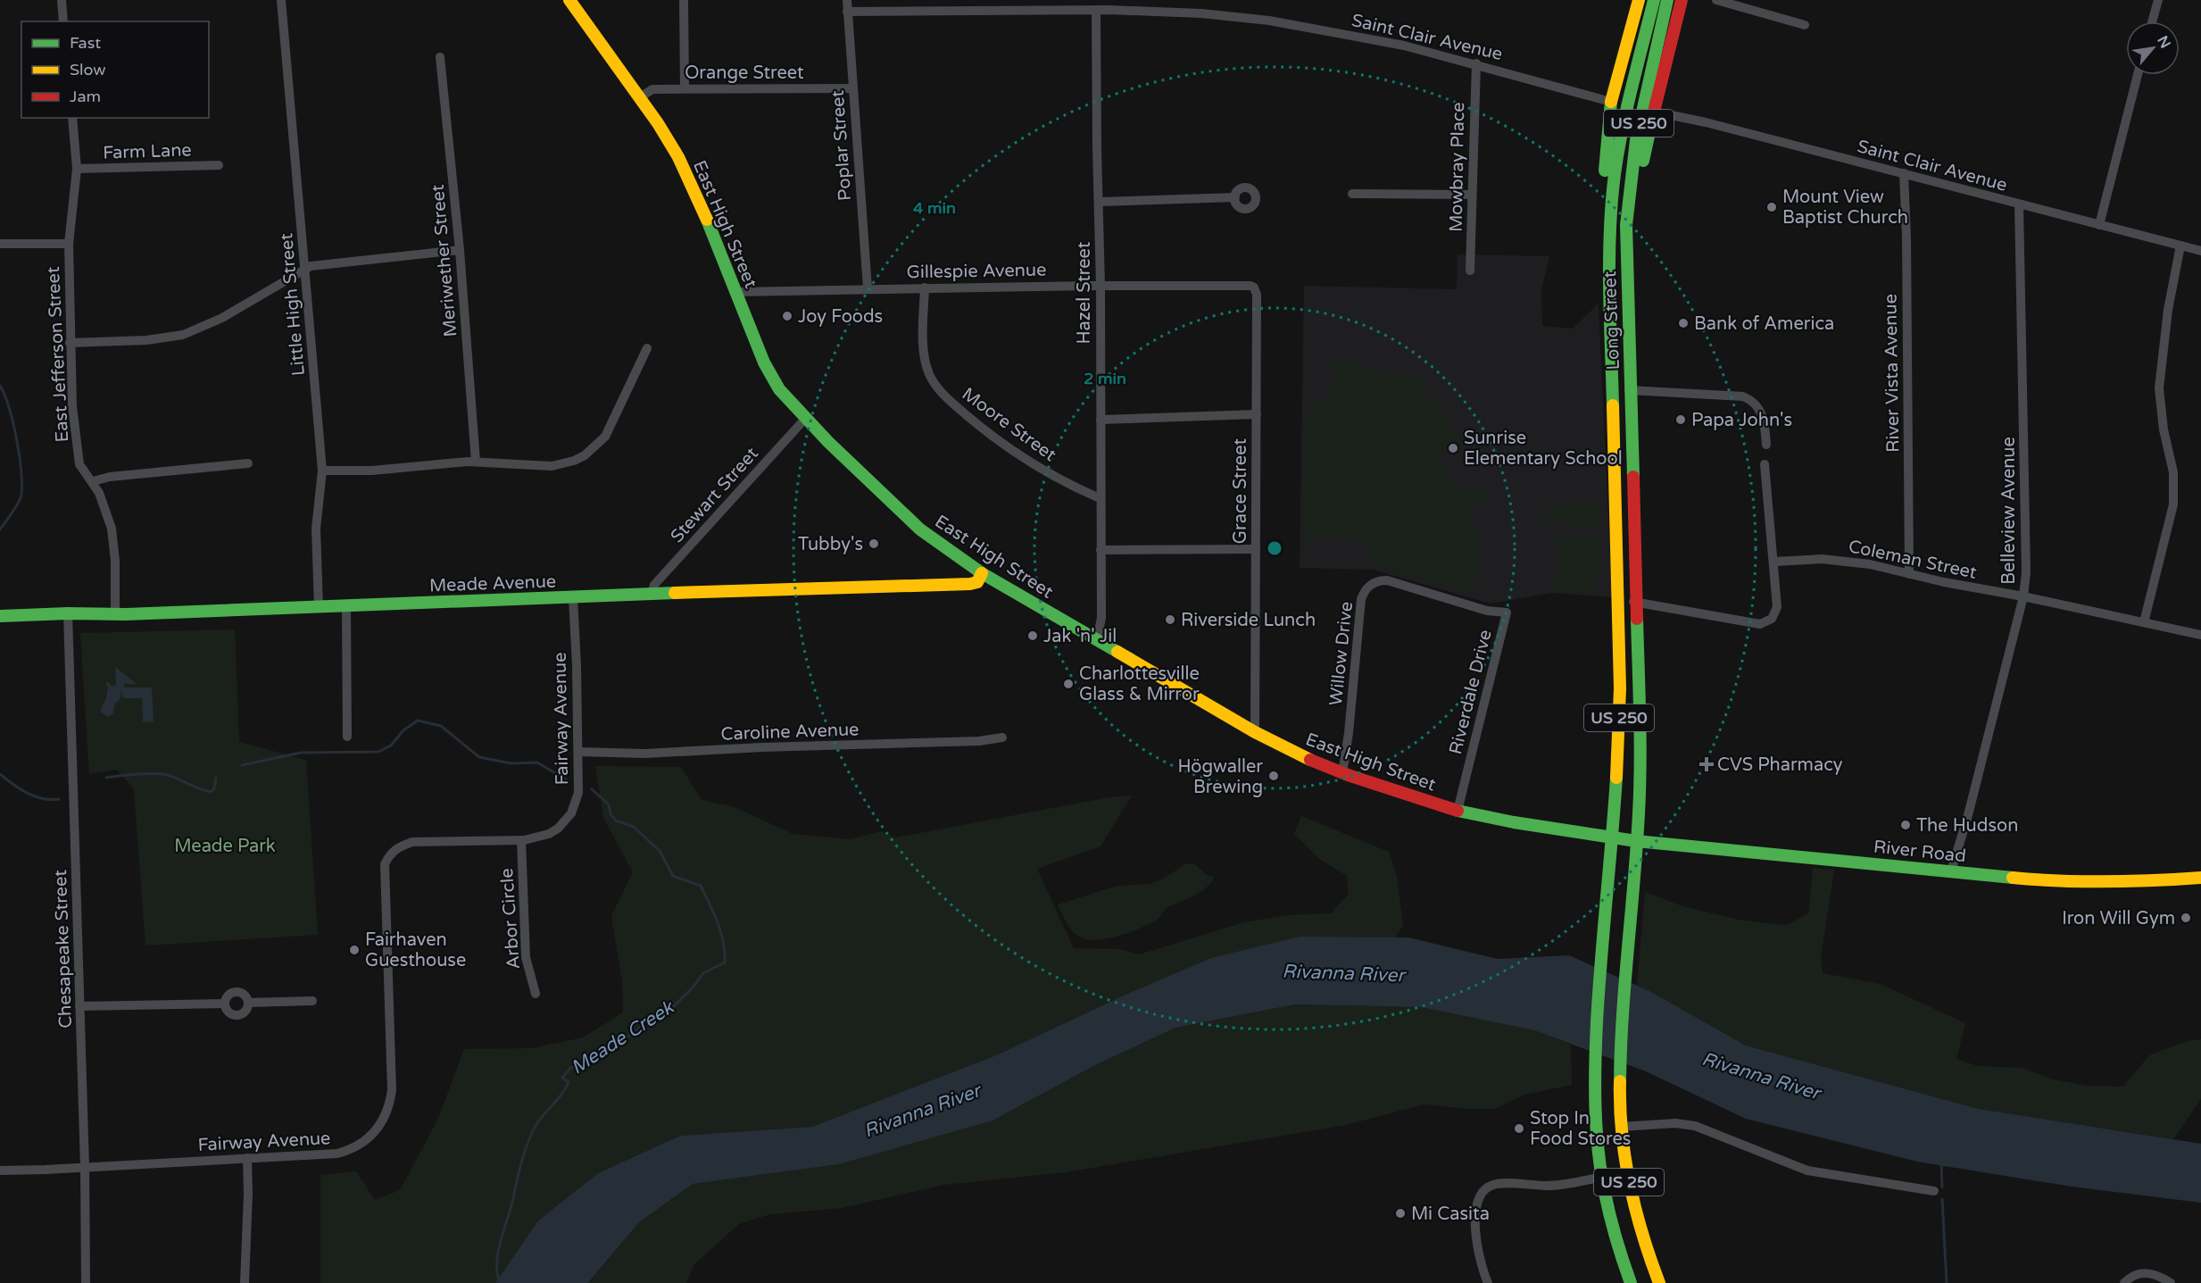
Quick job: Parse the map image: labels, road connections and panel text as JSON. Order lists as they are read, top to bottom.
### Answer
{
  "streets": {
    "main road": [
      "US 250",
      "East High Street",
      "Long Street",
      "Meade Avenue",
      "River Road"
    ],
    "street": [
      "Saint Clair Avenue",
      "Orange Street",
      "Poplar Street",
      "Farm Lane",
      "Mowbray Place",
      "Meriwether Street",
      "Gillespie Avenue",
      "Hazel Street",
      "Little High Street",
      "East Jefferson Street",
      "River Vista Avenue",
      "Moore Street",
      "Grace Street",
      "Stewart Street",
      "Belleview Avenue",
      "Coleman Street",
      "Willow Drive",
      "Riverdale Drive",
      "Fairway Avenue",
      "Caroline Avenue",
      "Arbor Circle",
      "Chesapeake Street"
    ]
  },
  "crossings": [
    ["Saint Clair Avenue", "Poplar Street"],
    ["Saint Clair Avenue", "Mowbray Place"],
    ["Saint Clair Avenue", "Hazel Street"],
    ["Saint Clair Avenue", "River Vista Avenue"],
    ["Saint Clair Avenue", "Belleview Avenue"],
    ["Orange Street", "Poplar Street"],
    ["Orange Street", "East High Street"],
    ["US 250", "East High Street"],
    ["US 250", "Long Street"],
    ["US 250", "River Road"],
    ["Poplar Street", "Gillespie Avenue"],
    ["Farm Lane", "East Jefferson Street"],
    ["East High Street", "Gillespie Avenue"],
    ["East High Street", "Hazel Street"],
    ["East High Street", "Grace Street"],
    ["East High Street", "Stewart Street"],
    ["East High Street", "Meade Avenue"],
    ["East High Street", "Willow Drive"],
    ["East High Street", "Riverdale Drive"],
    ["East High Street", "River Road"],
    ["Gillespie Avenue", "Hazel Street"],
    ["Gillespie Avenue", "Moore Street"],
    ["Gillespie Avenue", "Grace Street"],
    ["Hazel Street", "Moore Street"],
    ["Little High Street", "Meade Avenue"],
    ["East Jefferson Street", "Meade Avenue"],
    ["River Vista Avenue", "Coleman Street"],
    ["Stewart Street", "Meade Avenue"],
    ["Belleview Avenue", "Coleman Street"],
    ["Belleview Avenue", "River Road"],
    ["Meade Avenue", "Fairway Avenue"],
    ["Meade Avenue", "Chesapeake Street"],
    ["Willow Drive", "Riverdale Drive"],
    ["Fairway Avenue", "Caroline Avenue"],
    ["Fairway Avenue", "Arbor Circle"],
    ["Fairway Avenue", "Chesapeake Street"]
  ],
  "water": ["Rivanna River", "Meade Creek"],
  "parks": ["Meade Park"],
  "places": {
    "other": [
      "Mount View Baptist Church",
      "Joy Foods",
      "Bank of America",
      "Papa John's",
      "Sunrise Elementary School",
      "Tubby's",
      "Riverside Lunch",
      "Jak 'n' Jil",
      "Charlottesville Glass & Mirror",
      "Högwaller Brewing",
      "The Hudson",
      "Iron Will Gym",
      "Fairhaven Guesthouse",
      "Stop In Food Stores",
      "Mi Casita"
    ],
    "health": ["CVS Pharmacy"]
  },
  "legend": ["Fast", "Slow", "Jam"],
  "north": "top right",
  "rings": ["4 min", "2 min"]
}
